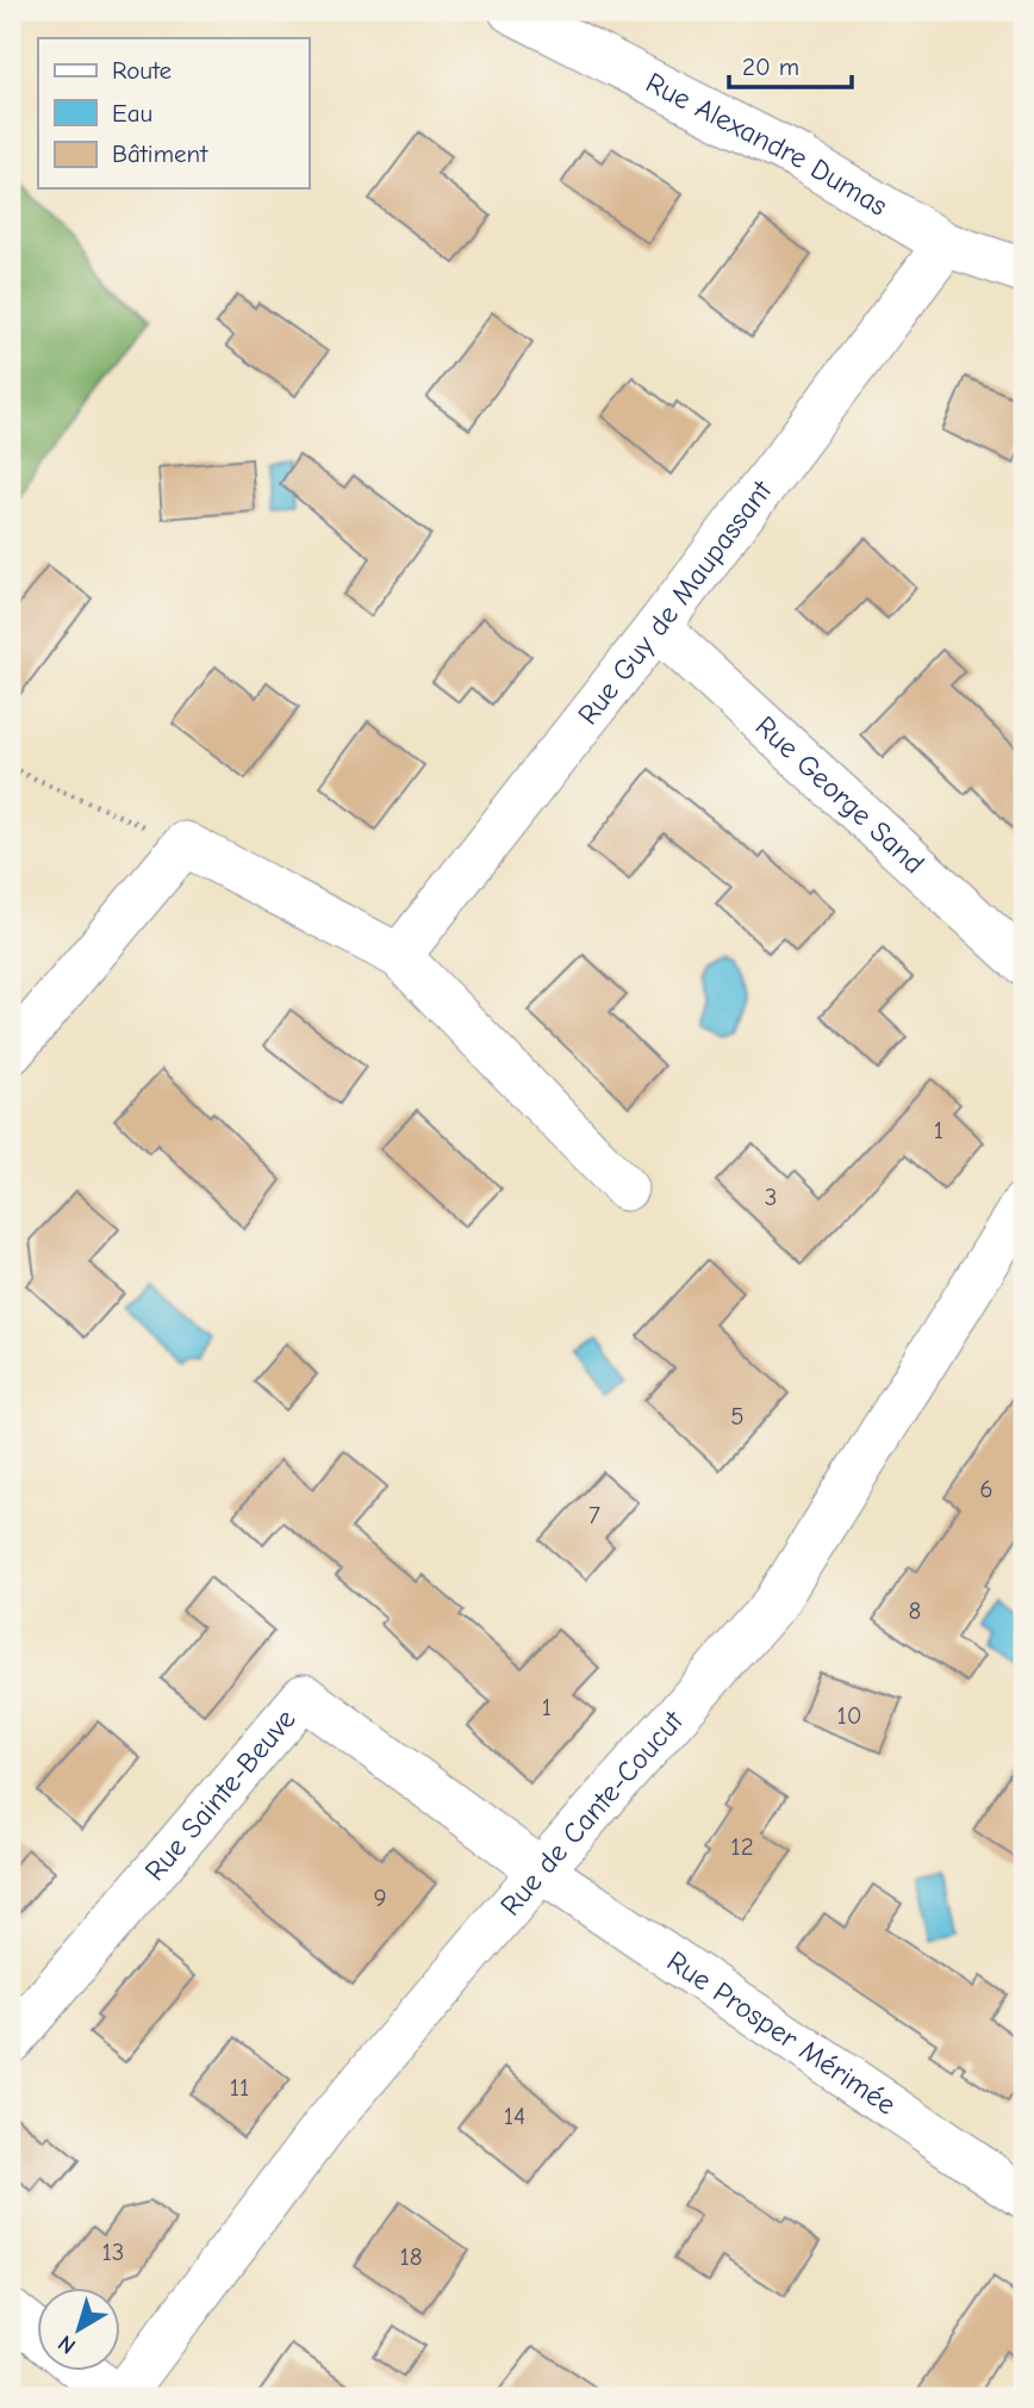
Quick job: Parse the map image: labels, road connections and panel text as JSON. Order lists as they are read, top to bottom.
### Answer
{
  "streets": {
    "street": [
      "Rue Alexandre Dumas",
      "Rue Guy de Maupassant",
      "Rue George Sand",
      "Rue Sainte-Beuve",
      "Rue de Cante-Coucut",
      "Rue Prosper Mérimée"
    ]
  },
  "crossings": [
    ["Rue Alexandre Dumas", "Rue Guy de Maupassant"],
    ["Rue Guy de Maupassant", "Rue George Sand"],
    ["Rue Sainte-Beuve", "Rue de Cante-Coucut"],
    ["Rue Sainte-Beuve", "Rue Prosper Mérimée"],
    ["Rue de Cante-Coucut", "Rue Prosper Mérimée"]
  ],
  "house_numbers": [
    "1",
    "3",
    "5",
    "6",
    "7",
    "8",
    "1",
    "10",
    "12",
    "9",
    "11",
    "14",
    "13",
    "18"
  ],
  "legend": ["Route", "Eau", "Bâtiment"],
  "scale_bar": "20 m",
  "north": "bottom left"
}
